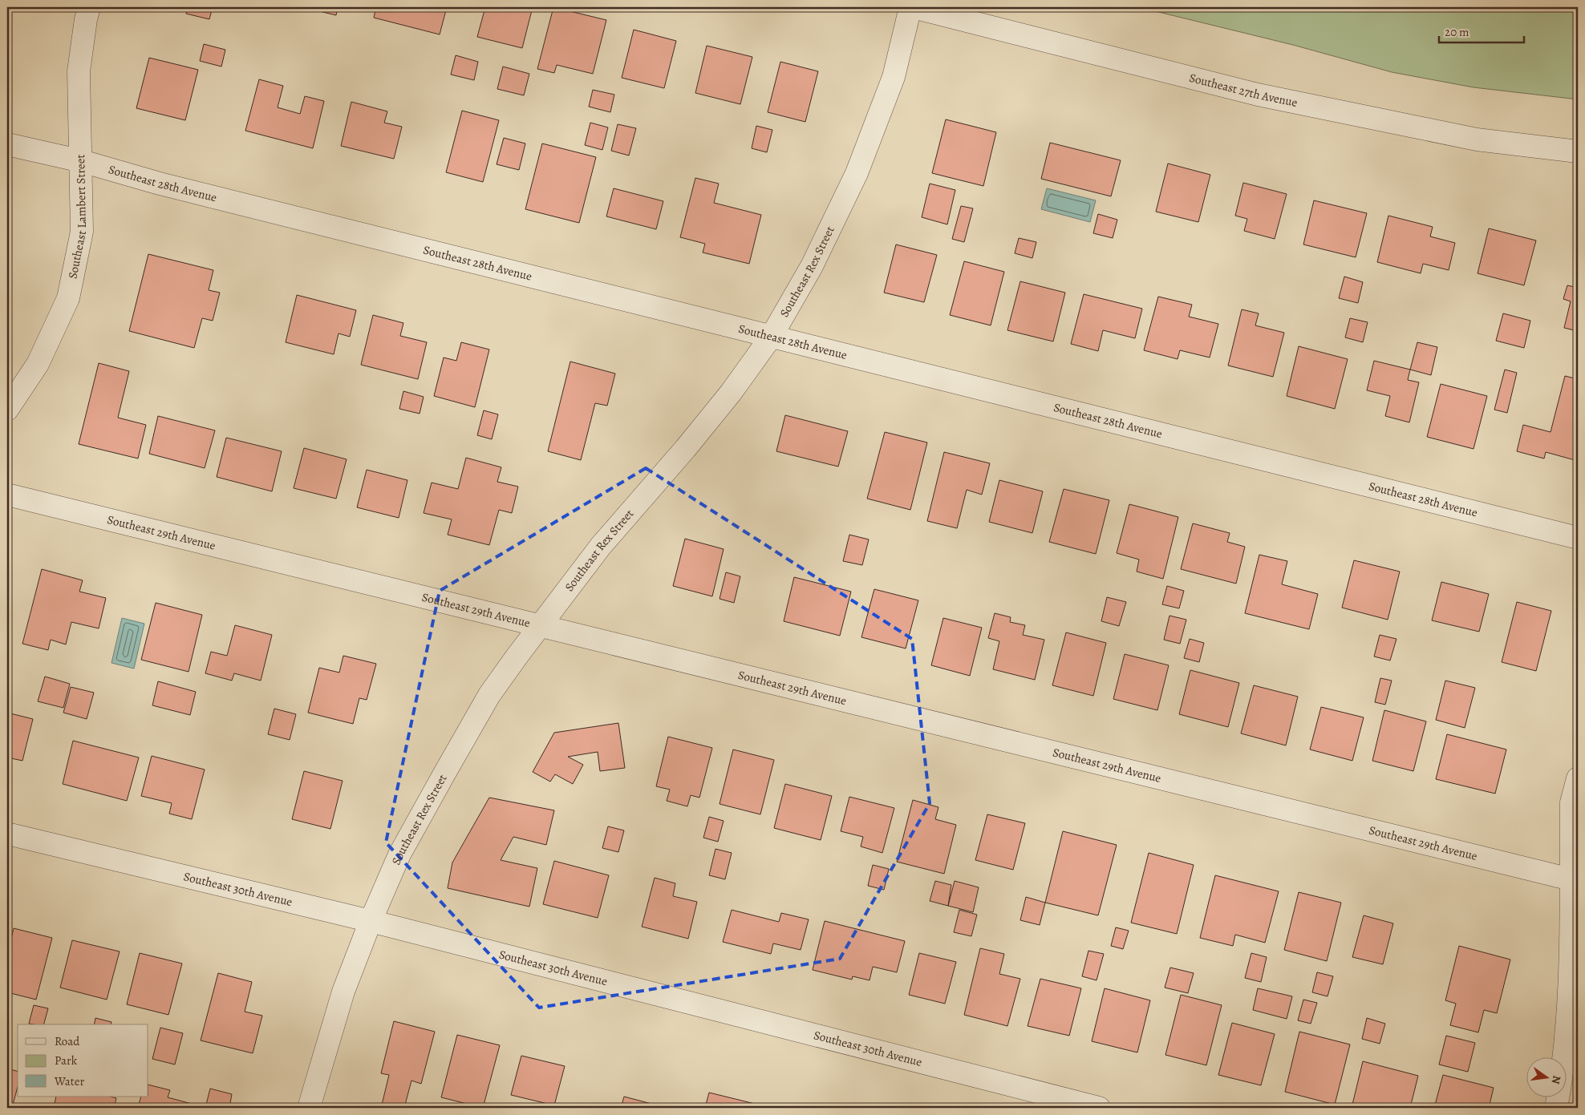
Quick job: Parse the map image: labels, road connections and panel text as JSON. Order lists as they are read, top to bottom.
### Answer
{
  "streets": {
    "street": [
      "Southeast 27th Avenue",
      "Southeast 28th Avenue",
      "Southeast Lambert Street",
      "Southeast Rex Street",
      "Southeast 29th Avenue",
      "Southeast 30th Avenue"
    ]
  },
  "crossings": [
    ["Southeast 27th Avenue", "Southeast Rex Street"],
    ["Southeast 28th Avenue", "Southeast Lambert Street"],
    ["Southeast 28th Avenue", "Southeast Rex Street"],
    ["Southeast Rex Street", "Southeast 29th Avenue"],
    ["Southeast Rex Street", "Southeast 30th Avenue"]
  ],
  "legend": ["Road", "Park", "Water"],
  "scale_bar": "20 m",
  "north": "right"
}
